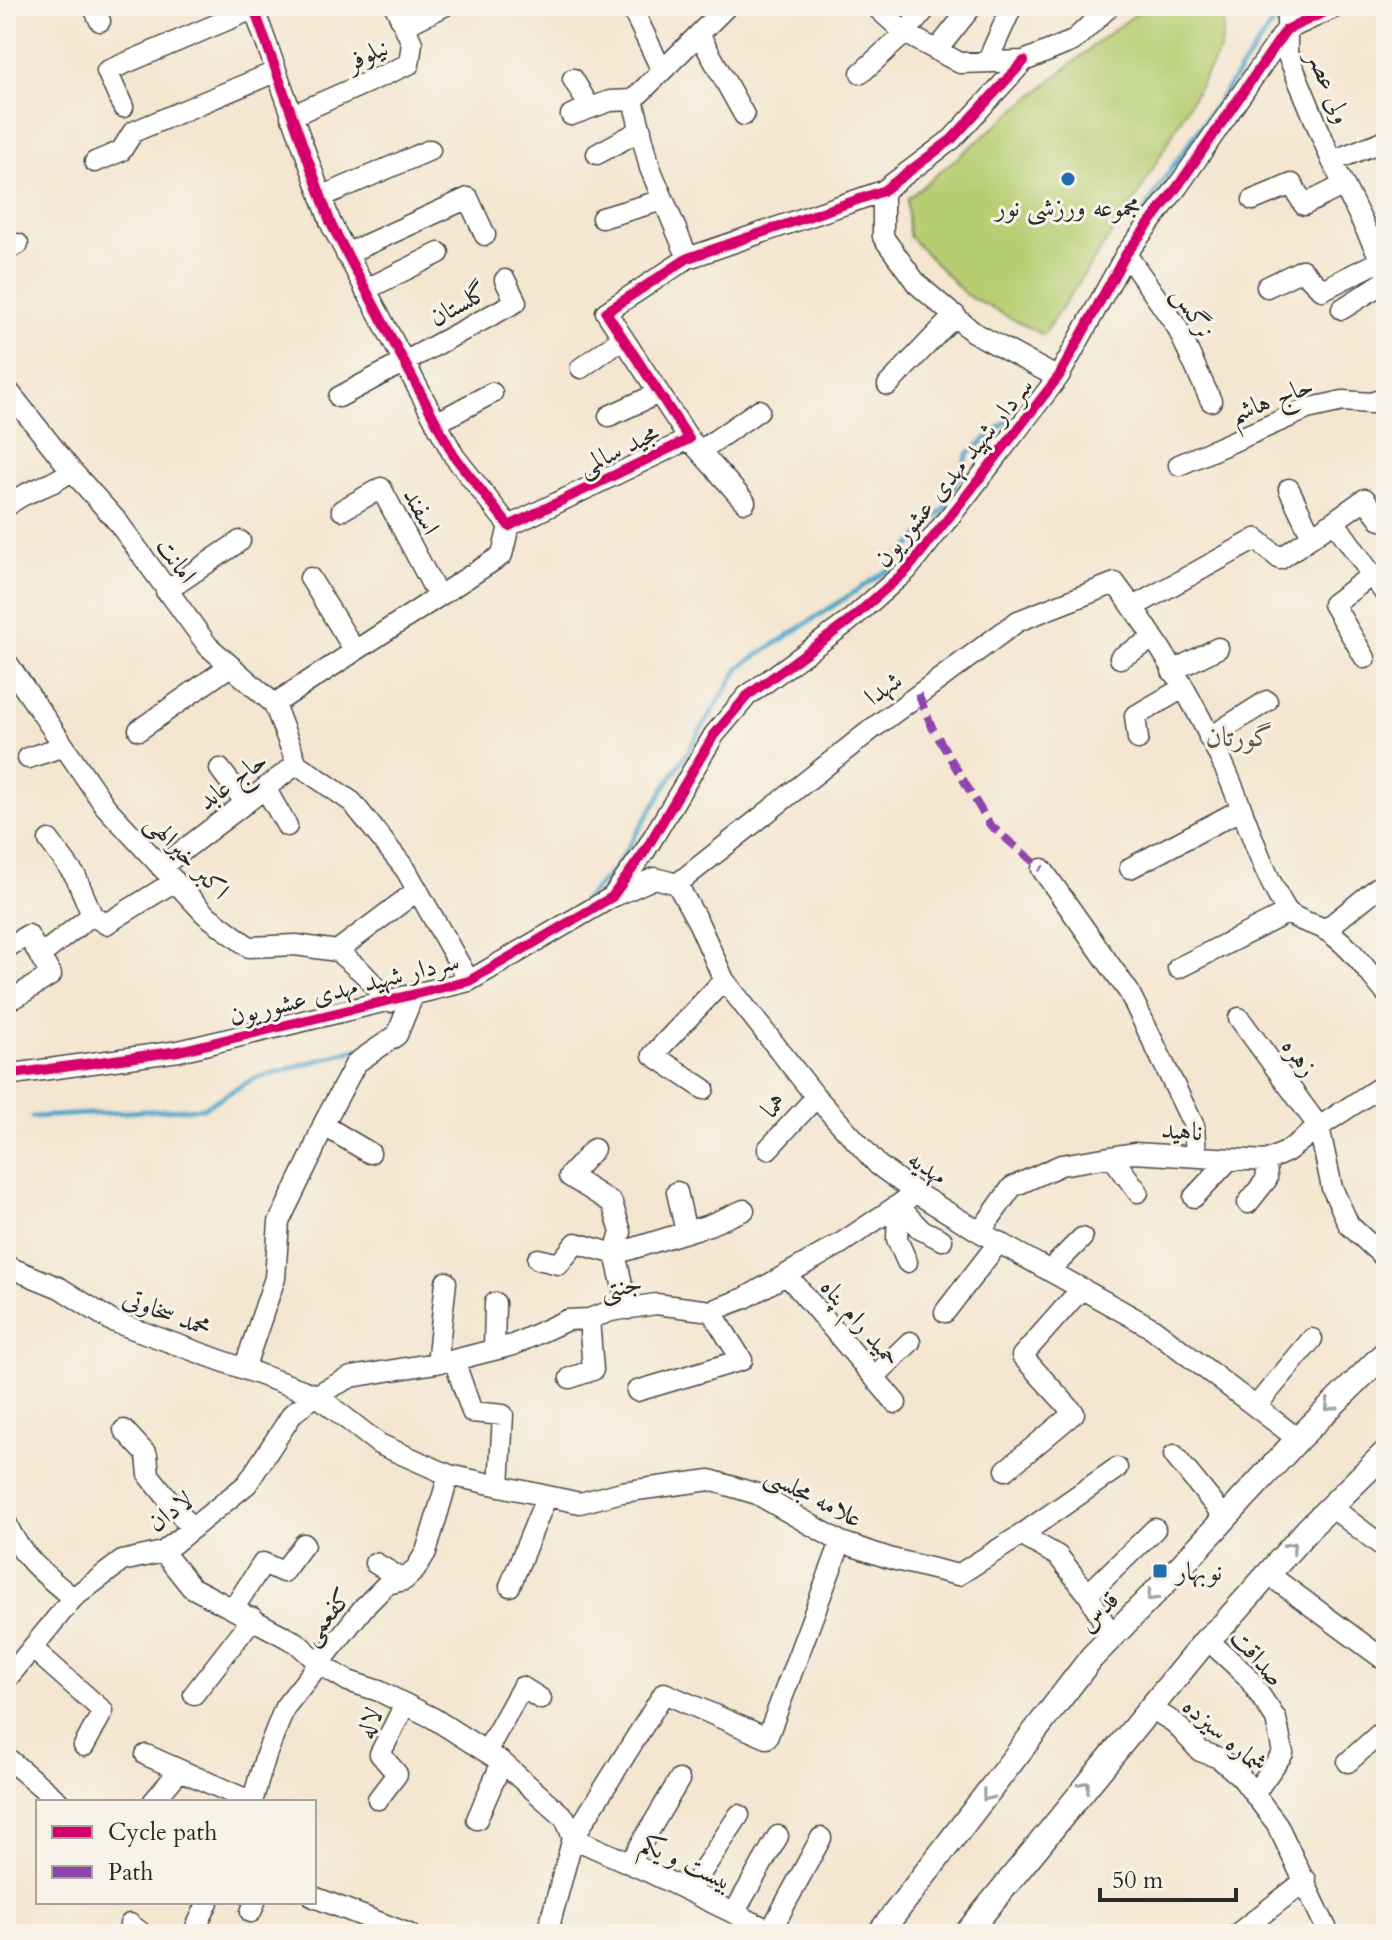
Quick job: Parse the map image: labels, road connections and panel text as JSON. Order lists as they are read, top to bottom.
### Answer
{
  "streets": {
    "main road": ["قدس"],
    "street": [
      "نیلوفر",
      "ولی عصر",
      "گلستان",
      "نرگس",
      "حاج هاشم",
      "مجید سالمی",
      "سردار شهید مهدی عشوریون",
      "اسفند",
      "امانت",
      "شهدا",
      "حاج عابد",
      "اکبر خیرالهی",
      "زهره",
      "هما",
      "ناهید",
      "مهدیه",
      "جنتی",
      "محمد سخاوتی",
      "حمید رام پناه",
      "علامه مجلسی",
      "لادان",
      "کفعمی",
      "صداقت",
      "لاله",
      "شماره سیزده",
      "بیست و یکم"
    ]
  },
  "crossings": [
    ["ولی عصر", "سردار شهید مهدی عشوریون"],
    ["نرگس", "سردار شهید مهدی عشوریون"],
    ["امانت", "حاج عابد"],
    ["شهدا", "مهدیه"],
    ["حاج عابد", "اکبر خیرالهی"],
    ["هما", "مهدیه"],
    ["ناهید", "مهدیه"],
    ["مهدیه", "جنتی"],
    ["مهدیه", "قدس"],
    ["جنتی", "محمد سخاوتی"],
    ["جنتی", "حمید رام پناه"],
    ["جنتی", "علامه مجلسی"],
    ["جنتی", "لادان"],
    ["محمد سخاوتی", "علامه مجلسی"],
    ["محمد سخاوتی", "لادان"],
    ["علامه مجلسی", "لادان"],
    ["علامه مجلسی", "کفعمی"],
    ["صداقت", "شماره سیزده"]
  ],
  "districts": ["گورتان"],
  "places": {
    "other": ["مجموعه ورزشی نور"],
    "transit": ["نوبهار"]
  },
  "legend": ["Cycle path", "Path"],
  "scale_bar": "50 m"
}
